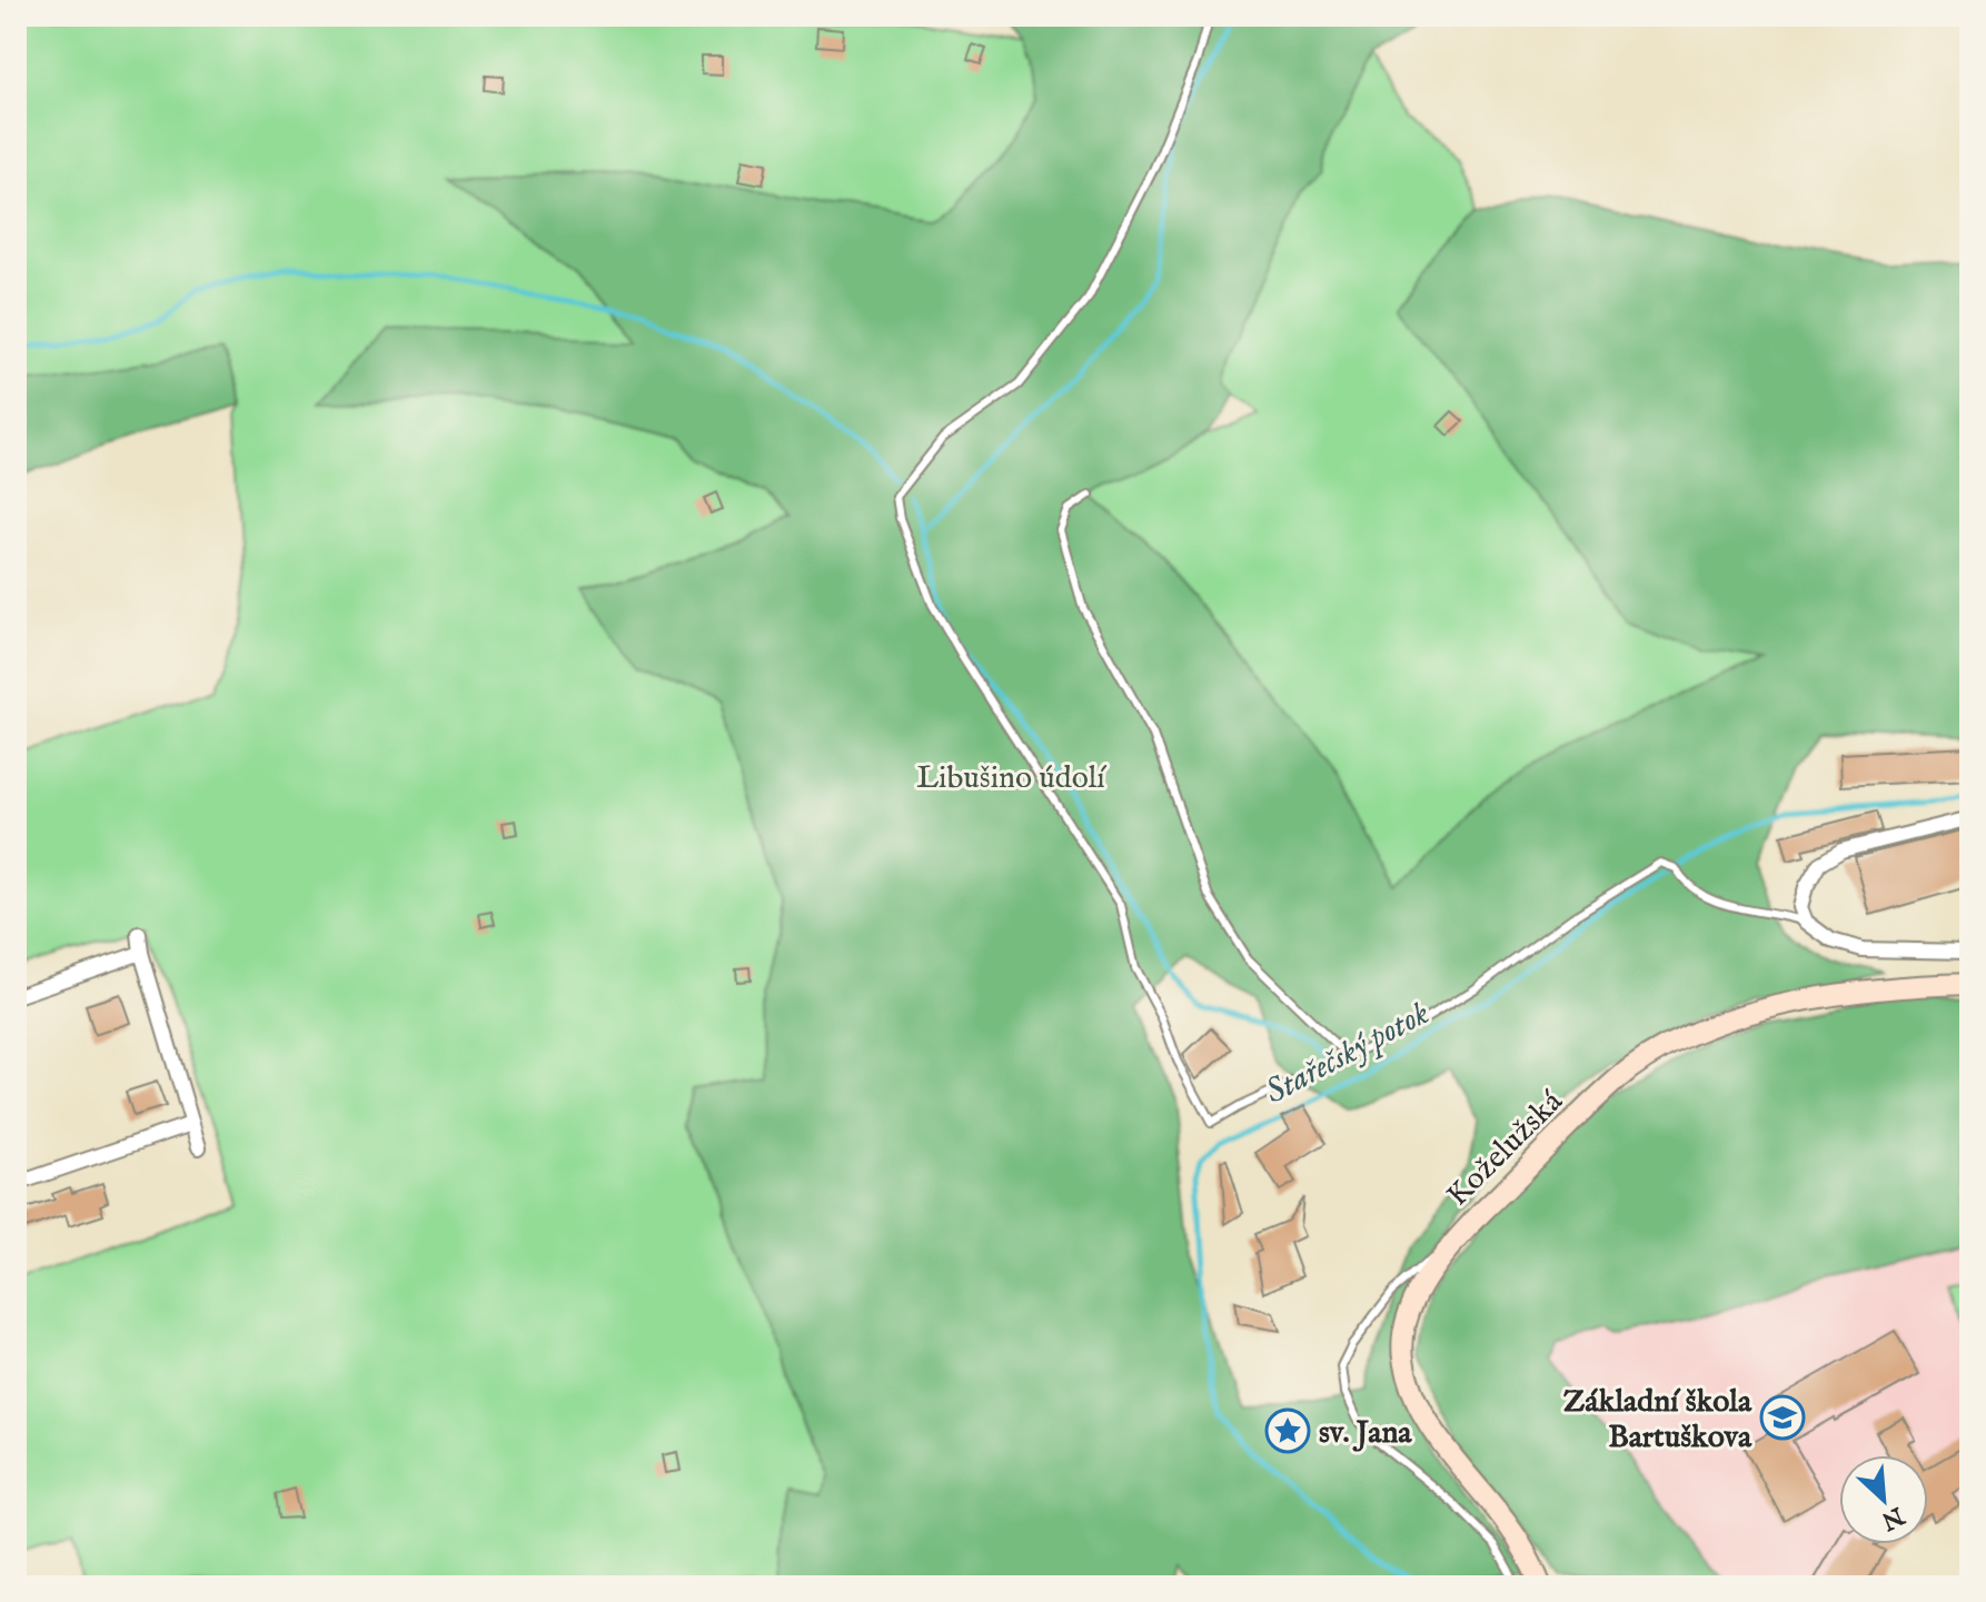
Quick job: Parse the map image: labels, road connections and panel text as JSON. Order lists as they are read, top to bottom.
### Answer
{
  "streets": {
    "main road": ["Koželužská"]
  },
  "water": ["Stařečský potok"],
  "parks": ["Libušino údolí"],
  "places": {
    "school or university": ["Základní škola Bartuškova"],
    "place": ["sv. Jana"]
  },
  "north": "bottom right"
}
